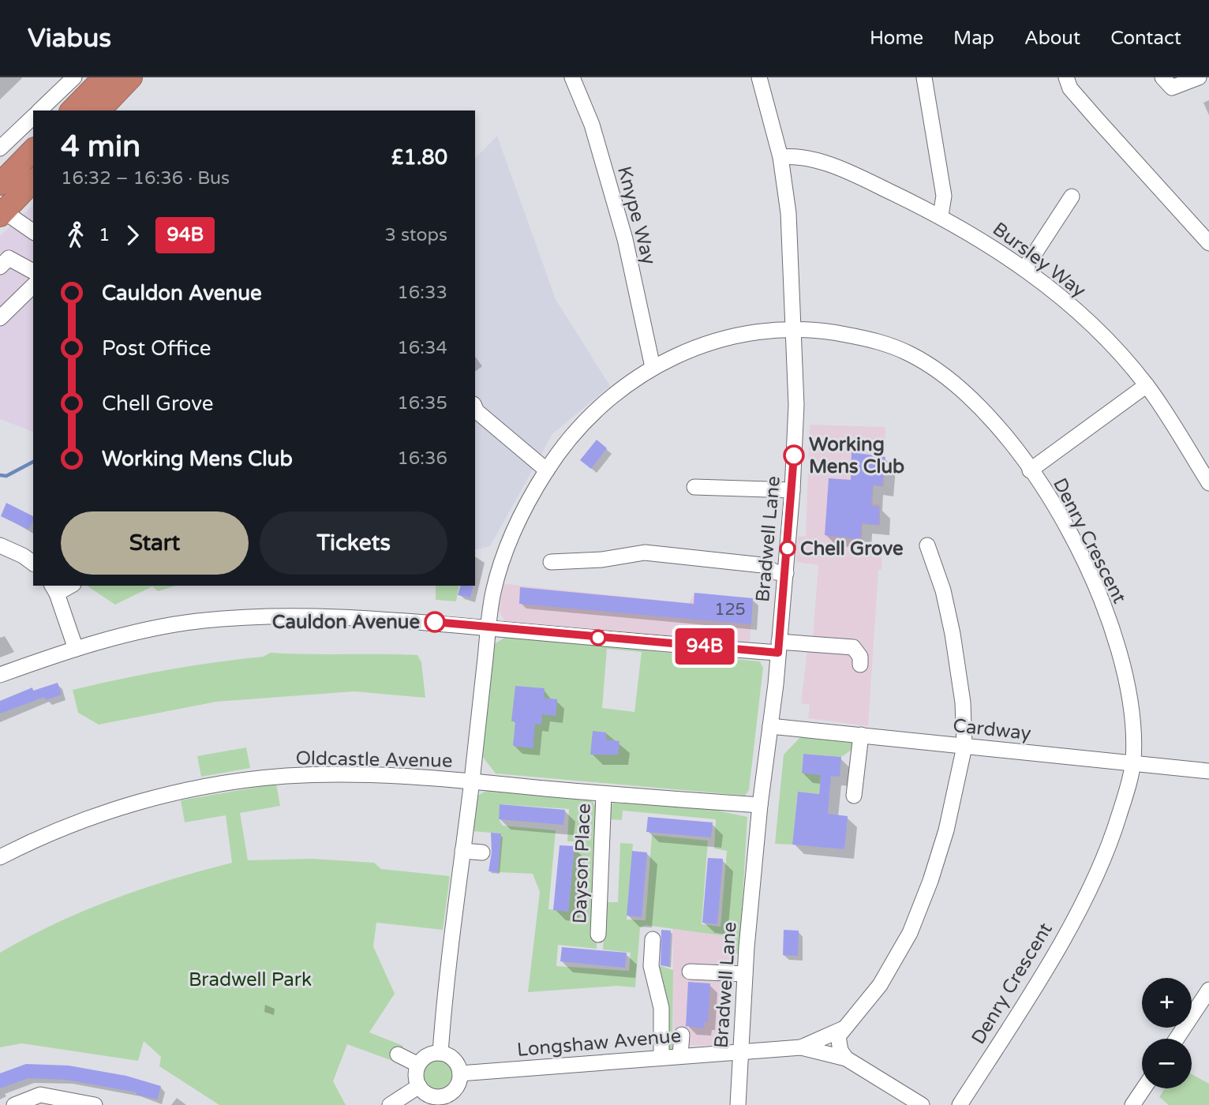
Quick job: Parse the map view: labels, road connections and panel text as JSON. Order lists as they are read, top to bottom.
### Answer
{
  "streets": {
    "street": [
      "Knype Way",
      "Bursley Way",
      "Bradwell Lane",
      "Denry Crescent",
      "Cardway",
      "Oldcastle Avenue",
      "Dayson Place",
      "Longshaw Avenue"
    ]
  },
  "crossings": [
    ["Bursley Way", "Bradwell Lane"],
    ["Bradwell Lane", "Denry Crescent"],
    ["Bradwell Lane", "Cardway"],
    ["Bradwell Lane", "Oldcastle Avenue"],
    ["Bradwell Lane", "Longshaw Avenue"],
    ["Denry Crescent", "Cardway"],
    ["Oldcastle Avenue", "Dayson Place"]
  ],
  "parks": ["Bradwell Park"],
  "places": ["Working Mens Club", "Chell Grove", "Cauldon Avenue"],
  "lines": ["bus line 94B"],
  "house_numbers": ["125"],
  "page": {
    "header": "Viabus",
    "nav": [
      "Home",
      "Map",
      "About",
      "Contact"
    ],
    "on_map": "94B",
    "heading": ["4 min", "16:32 – 16:36 · Bus", "£1.80"],
    "legs": ["1", "94B", "3 stops"],
    "list": [
      {
        "name": "Cauldon Avenue",
        "value": "16:33"
      },
      {
        "name": "Post Office",
        "value": "16:34"
      },
      {
        "name": "Chell Grove",
        "value": "16:35"
      },
      {
        "name": "Working Mens Club",
        "value": "16:36"
      }
    ],
    "buttons": ["Start", "Tickets"],
    "map_buttons": ["+", "−"]
  }
}
